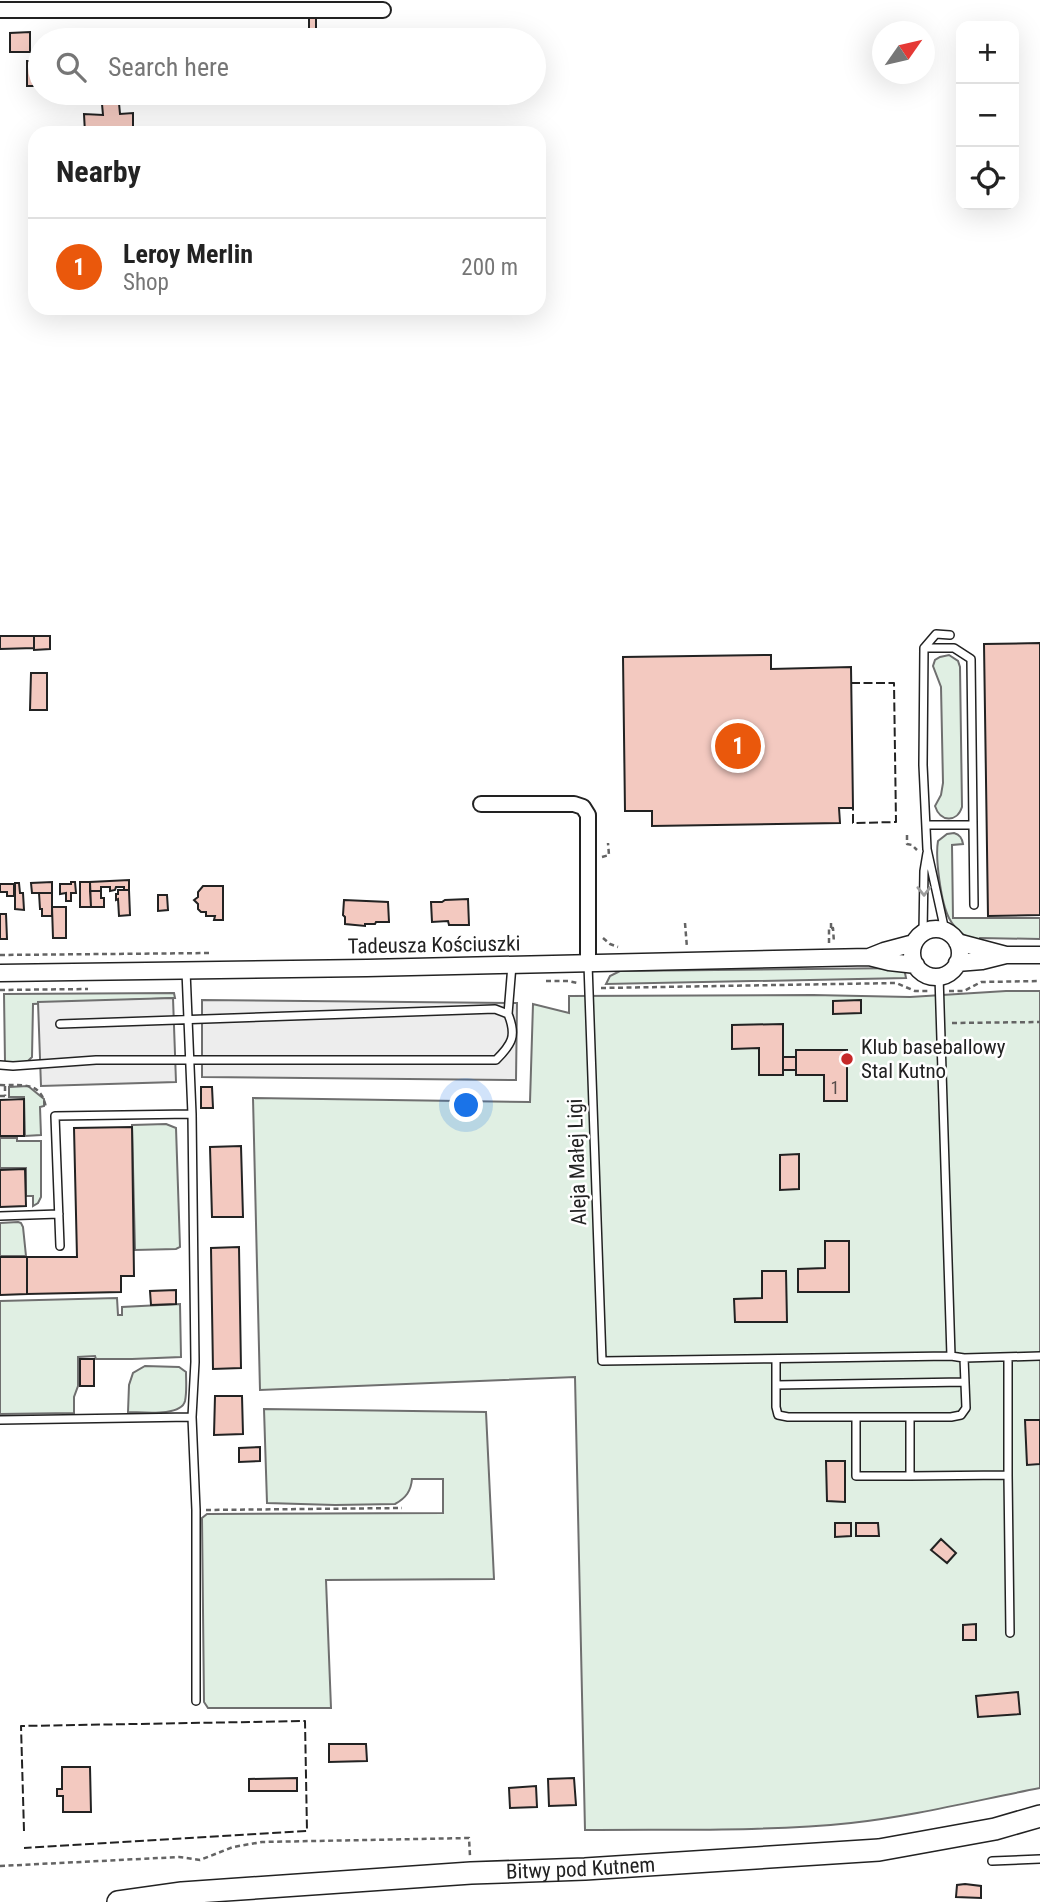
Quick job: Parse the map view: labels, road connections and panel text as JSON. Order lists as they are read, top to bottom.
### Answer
{
  "streets": {
    "main road": ["Bitwy pod Kutnem"],
    "street": ["Tadeusza Kościuszki"],
    "lane": ["Aleja Małej Ligi"]
  },
  "crossings": [
    ["Tadeusza Kościuszki", "Aleja Małej Ligi"]
  ],
  "places": ["Klub baseballowy Stal Kutno"],
  "house_numbers": ["1"],
  "north": "top right",
  "page": {
    "map_buttons": ["+", "−"],
    "search": "Search here",
    "heading": "Nearby",
    "list": [
      {
        "mark": "1",
        "name": "Leroy Merlin",
        "note": "Shop",
        "value": "200 m"
      }
    ],
    "pins": "1"
  }
}
